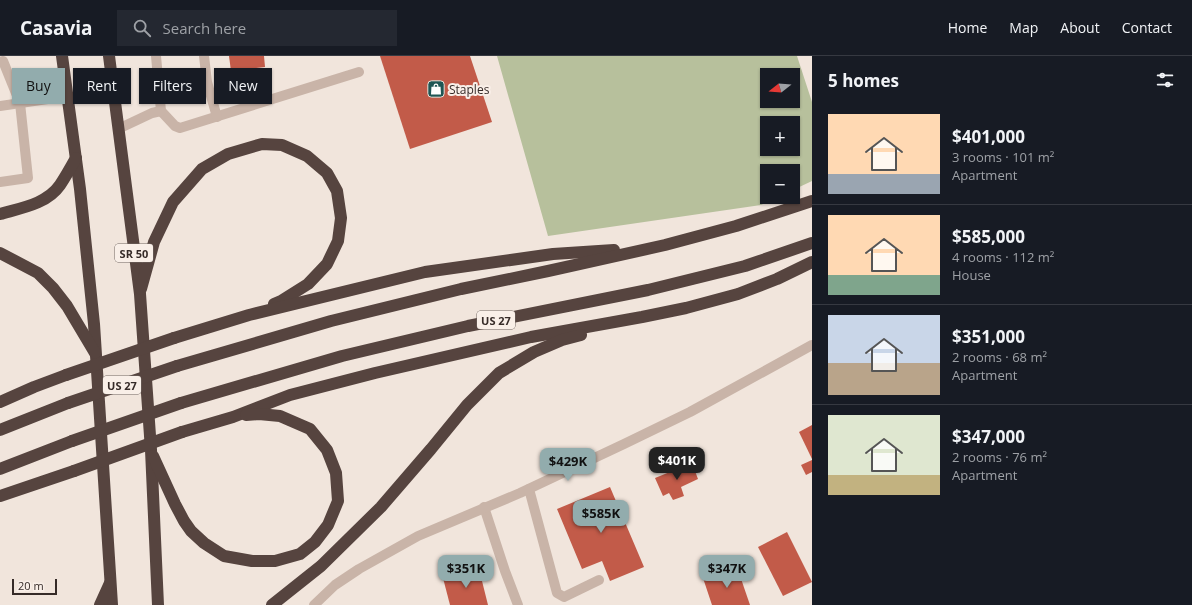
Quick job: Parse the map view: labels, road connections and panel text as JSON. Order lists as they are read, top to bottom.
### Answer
{
  "streets": {
    "highway": ["SR 50", "US 27"]
  },
  "places": {
    "shop": ["Staples"]
  },
  "scale_bar": "20 m",
  "north": "left",
  "page": {
    "header": "Casavia",
    "search": "Search here",
    "nav": [
      "Home",
      "Map",
      "About",
      "Contact"
    ],
    "heading": "5 homes",
    "map_buttons": ["+", "−"],
    "chip": [
      "Buy",
      "Rent",
      "Filters",
      "New"
    ],
    "list": [
      {
        "name": "$401,000",
        "note": "3 rooms · 101 m² · Apartment"
      },
      {
        "name": "$585,000",
        "note": "4 rooms · 112 m² · House"
      },
      {
        "name": "$351,000",
        "note": "2 rooms · 68 m² · Apartment"
      },
      {
        "name": "$347,000",
        "note": "2 rooms · 76 m² · Apartment"
      }
    ],
    "price": [
      "$401K",
      "$429K",
      "$585K",
      "$351K",
      "$347K"
    ],
    "scale": "20 m"
  }
}
